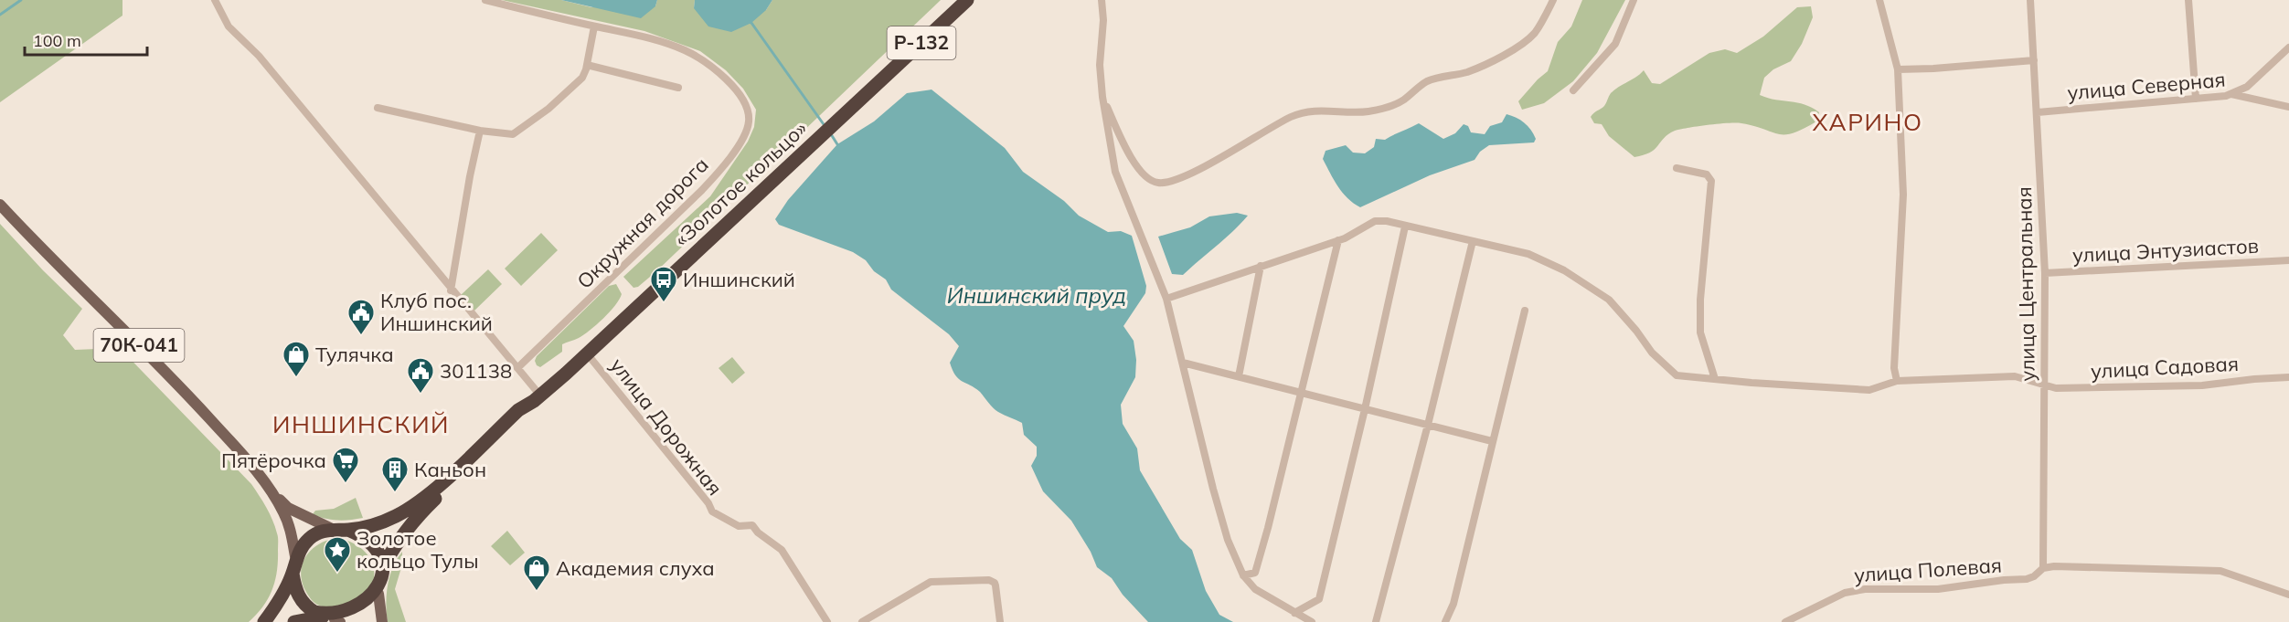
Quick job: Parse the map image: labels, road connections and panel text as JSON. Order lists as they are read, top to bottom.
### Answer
{
  "streets": {
    "highway": ["Р-132", "«Золотое кольцо»"],
    "main road": ["70К-041"],
    "street": [
      "улица Северная",
      "Окружная дорога",
      "улица Энтузиастов",
      "улица Центральная",
      "улица Садовая",
      "улица Дорожная",
      "улица Полевая"
    ]
  },
  "crossings": [
    ["улица Северная", "улица Центральная"],
    ["«Золотое кольцо»", "70К-041"],
    ["«Золотое кольцо»", "улица Дорожная"],
    ["улица Энтузиастов", "улица Центральная"],
    ["улица Центральная", "улица Садовая"],
    ["улица Центральная", "улица Полевая"]
  ],
  "districts": ["ХАРИНО", "ИНШИНСКИЙ"],
  "water": ["Иншинский пруд"],
  "places": {
    "bus stop": ["Иншинский"],
    "public building": ["Клуб пос. Иншинский", "301138"],
    "shop": ["Тулячка", "Академия слуха"],
    "supermarket": ["Пятёрочка"],
    "building": ["Каньон"],
    "place": ["Золотое кольцо Тулы"]
  },
  "scale_bar": "100 m"
}
